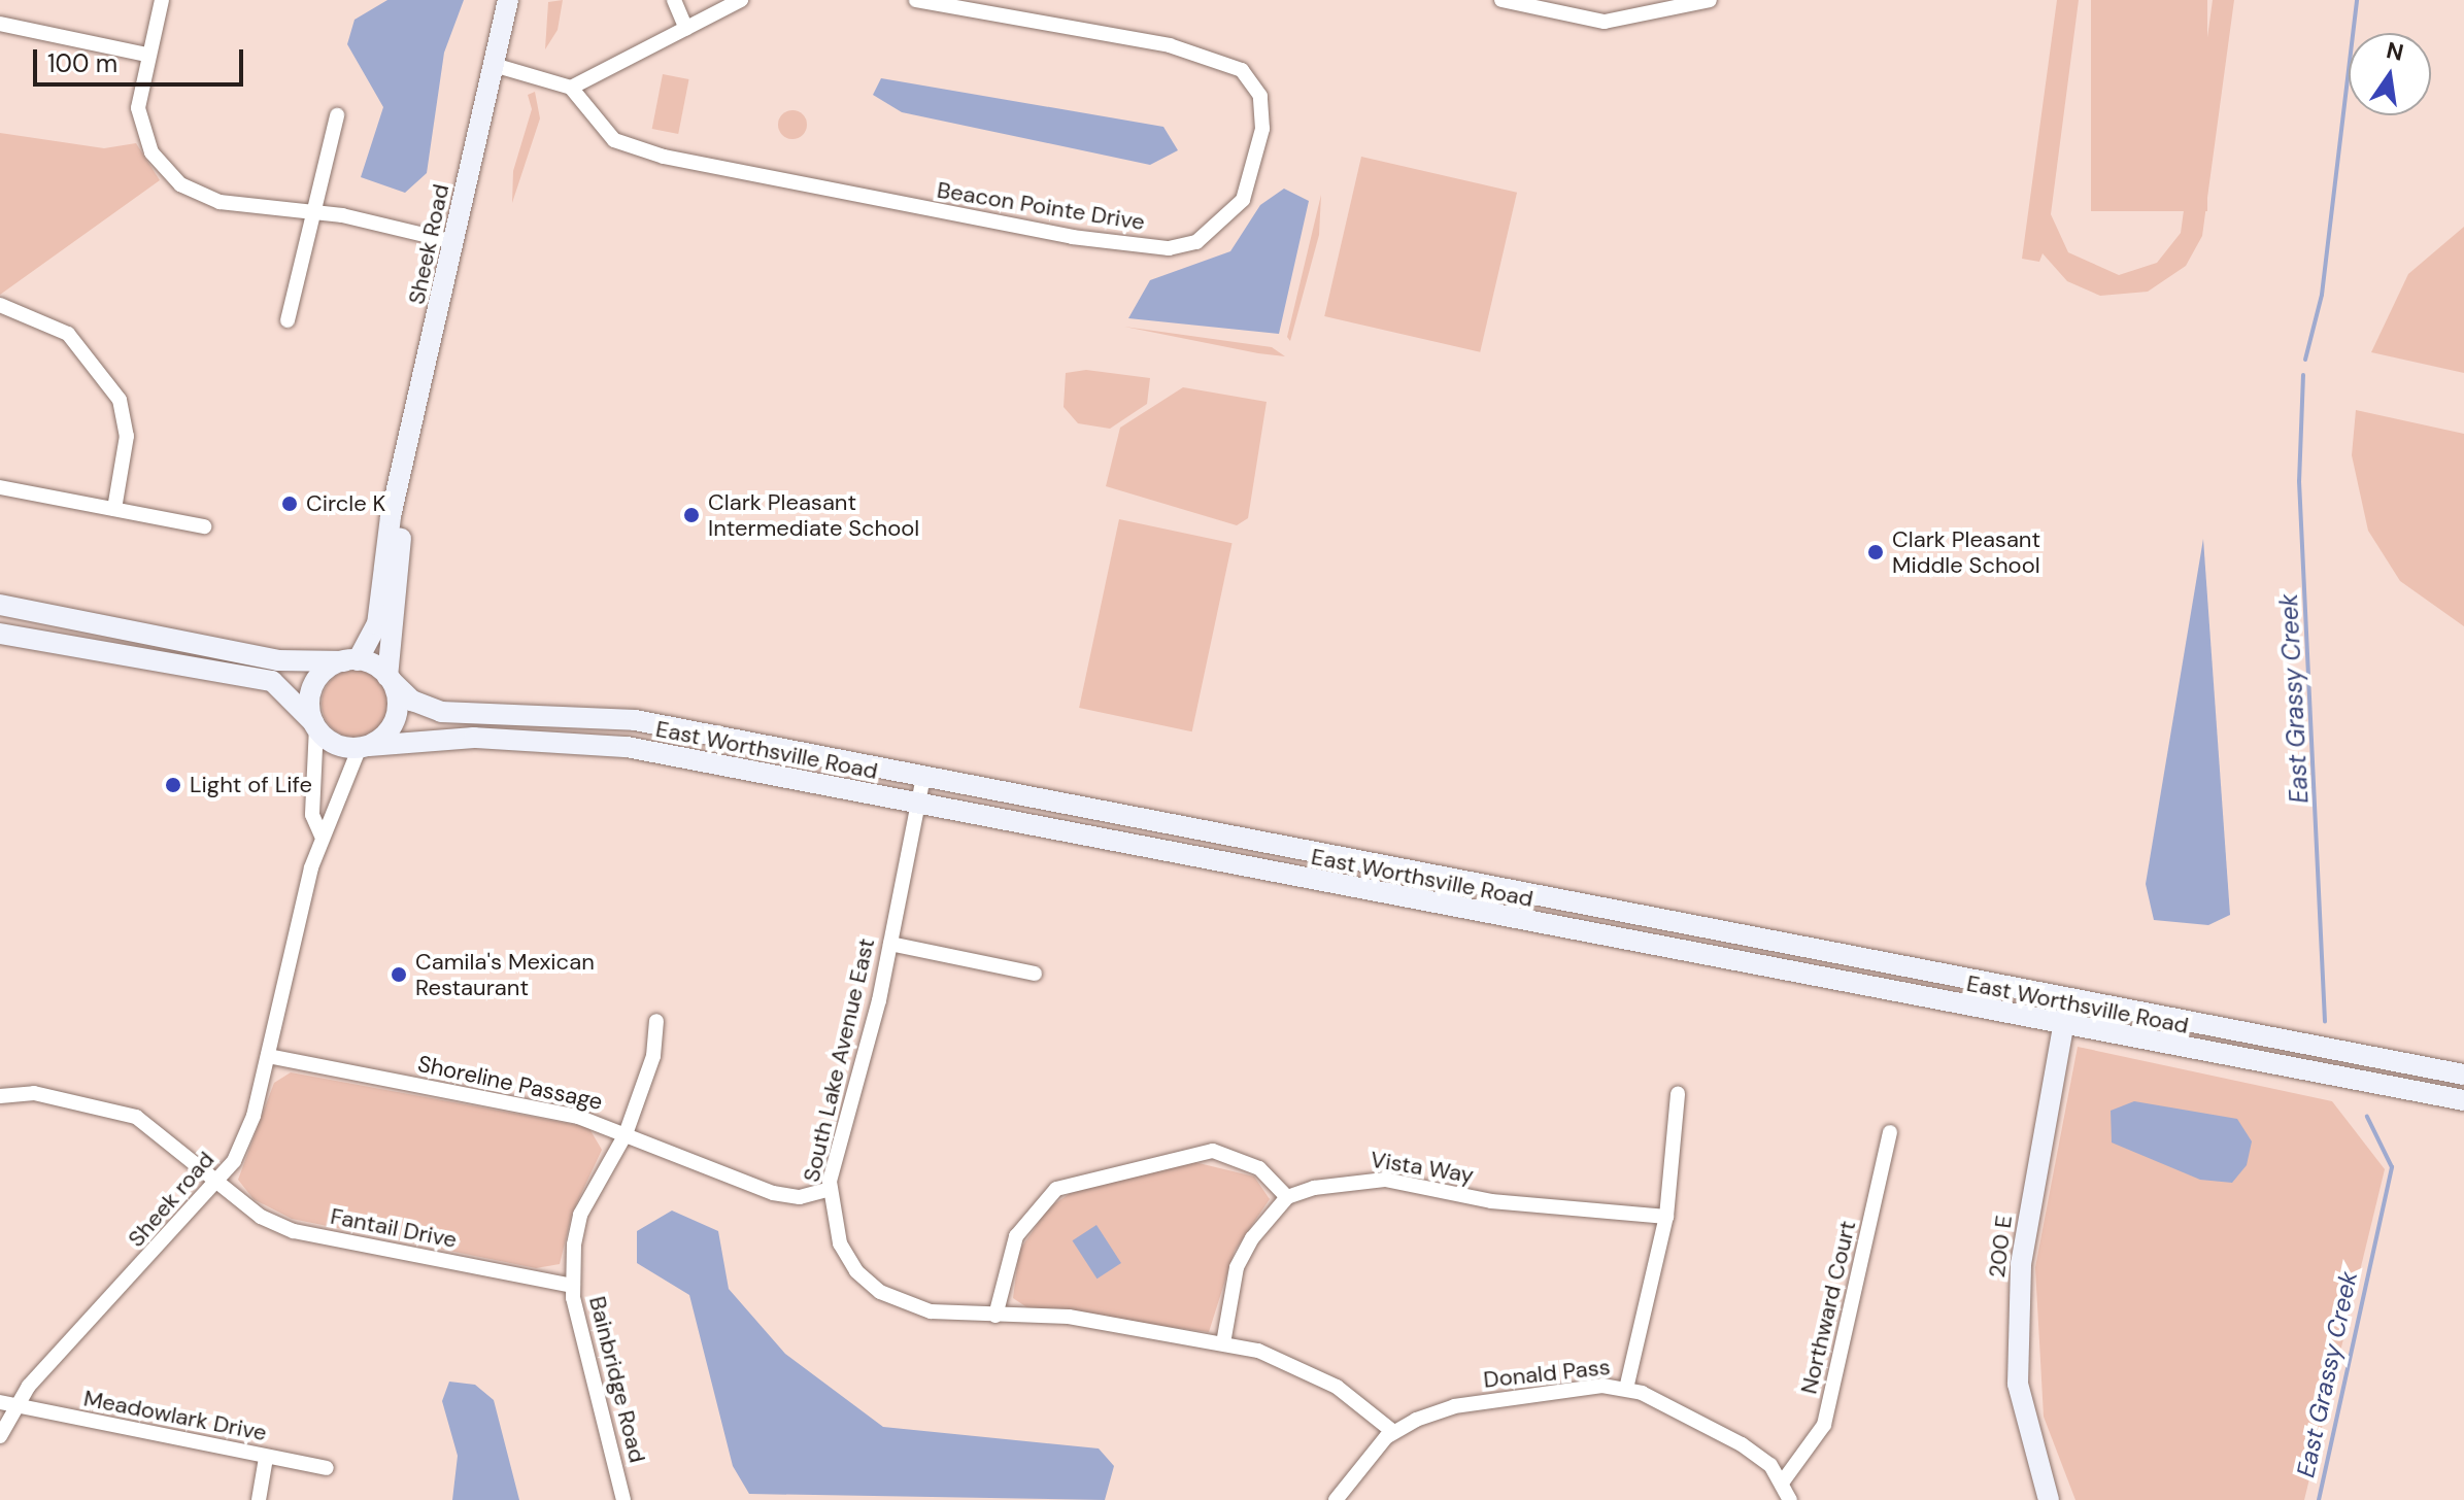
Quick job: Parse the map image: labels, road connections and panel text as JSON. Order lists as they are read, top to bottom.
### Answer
{
  "streets": {
    "main road": ["Sheek Road", "East Worthsville Road", "200 E"],
    "street": [
      "Beacon Pointe Drive",
      "South Lake Avenue East",
      "Shoreline Passage",
      "Vista Way",
      "Sheek road",
      "Fantail Drive",
      "Northward Court",
      "Donald Pass",
      "Bainbridge Road",
      "Meadowlark Drive"
    ]
  },
  "crossings": [
    ["Sheek Road", "East Worthsville Road"],
    ["Sheek Road", "Sheek road"],
    ["East Worthsville Road", "South Lake Avenue East"],
    ["East Worthsville Road", "Sheek road"],
    ["East Worthsville Road", "200 E"],
    ["South Lake Avenue East", "Shoreline Passage"],
    ["South Lake Avenue East", "Donald Pass"],
    ["Shoreline Passage", "Sheek road"],
    ["Shoreline Passage", "Bainbridge Road"],
    ["Sheek road", "Fantail Drive"],
    ["Sheek road", "Meadowlark Drive"],
    ["Fantail Drive", "Bainbridge Road"],
    ["Northward Court", "Donald Pass"]
  ],
  "water": ["East Grassy Creek"],
  "places": [
    "Circle K",
    "Clark Pleasant Intermediate School",
    "Clark Pleasant Middle School",
    "Light of Life",
    "Camila's Mexican Restaurant"
  ],
  "scale_bar": "100 m",
  "north": "top"
}
